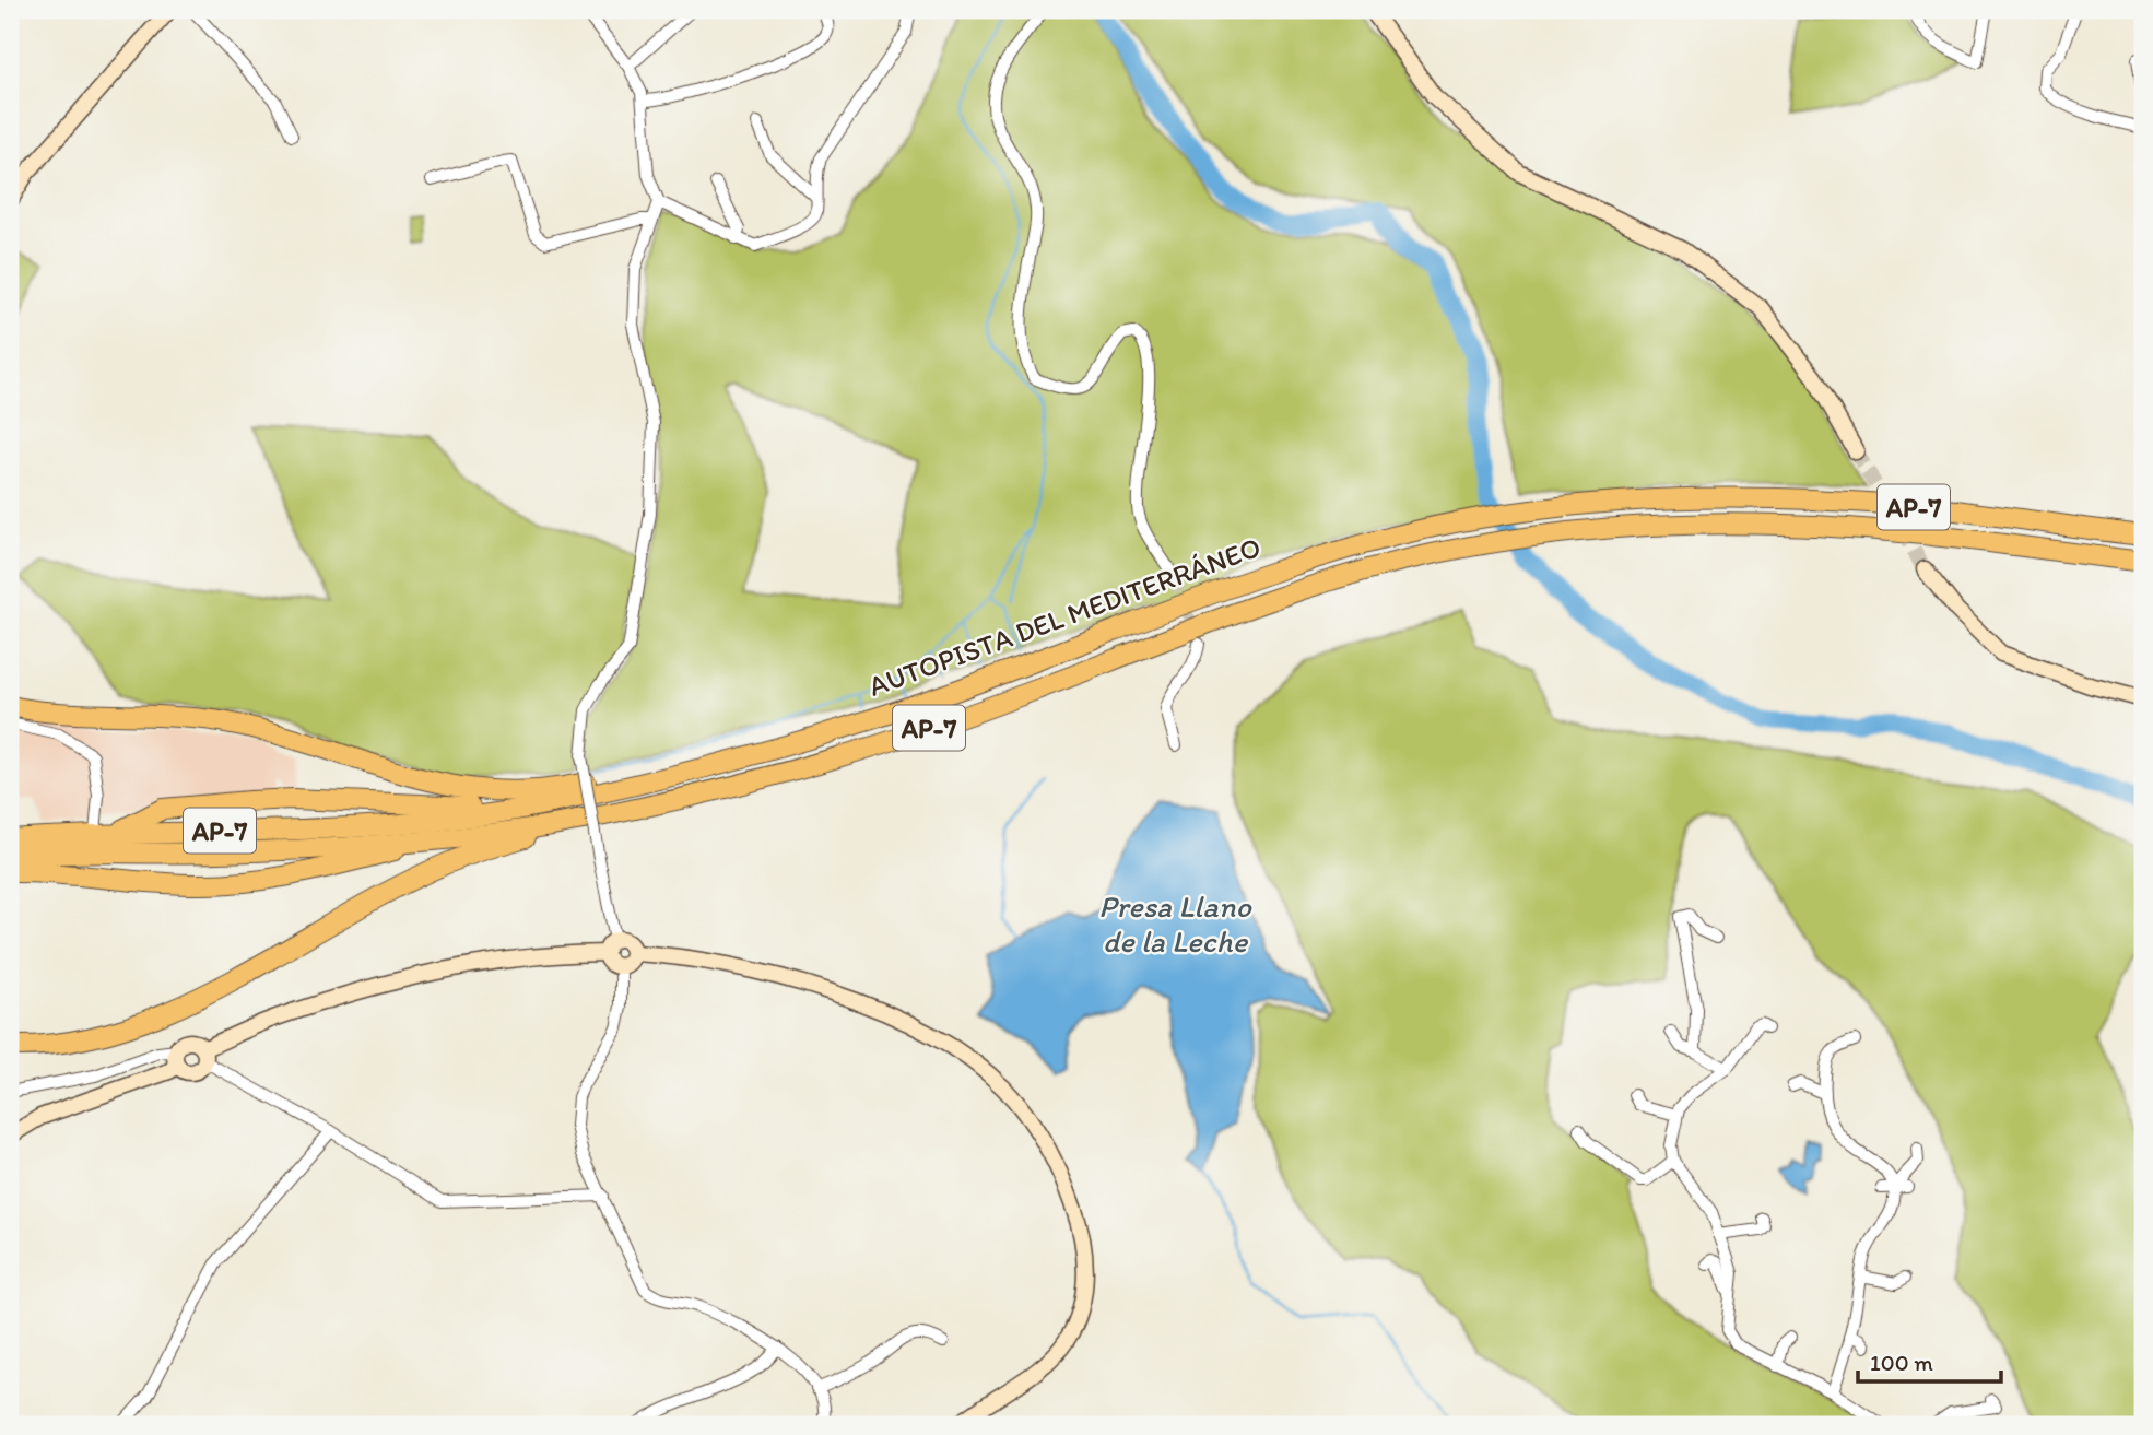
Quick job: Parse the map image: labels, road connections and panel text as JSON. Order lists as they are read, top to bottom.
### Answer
{
  "streets": {
    "highway": ["AP-7", "AUTOPISTA DEL MEDITERRÁNEO"]
  },
  "water": ["Presa Llano de la Leche"],
  "scale_bar": "100 m"
}
